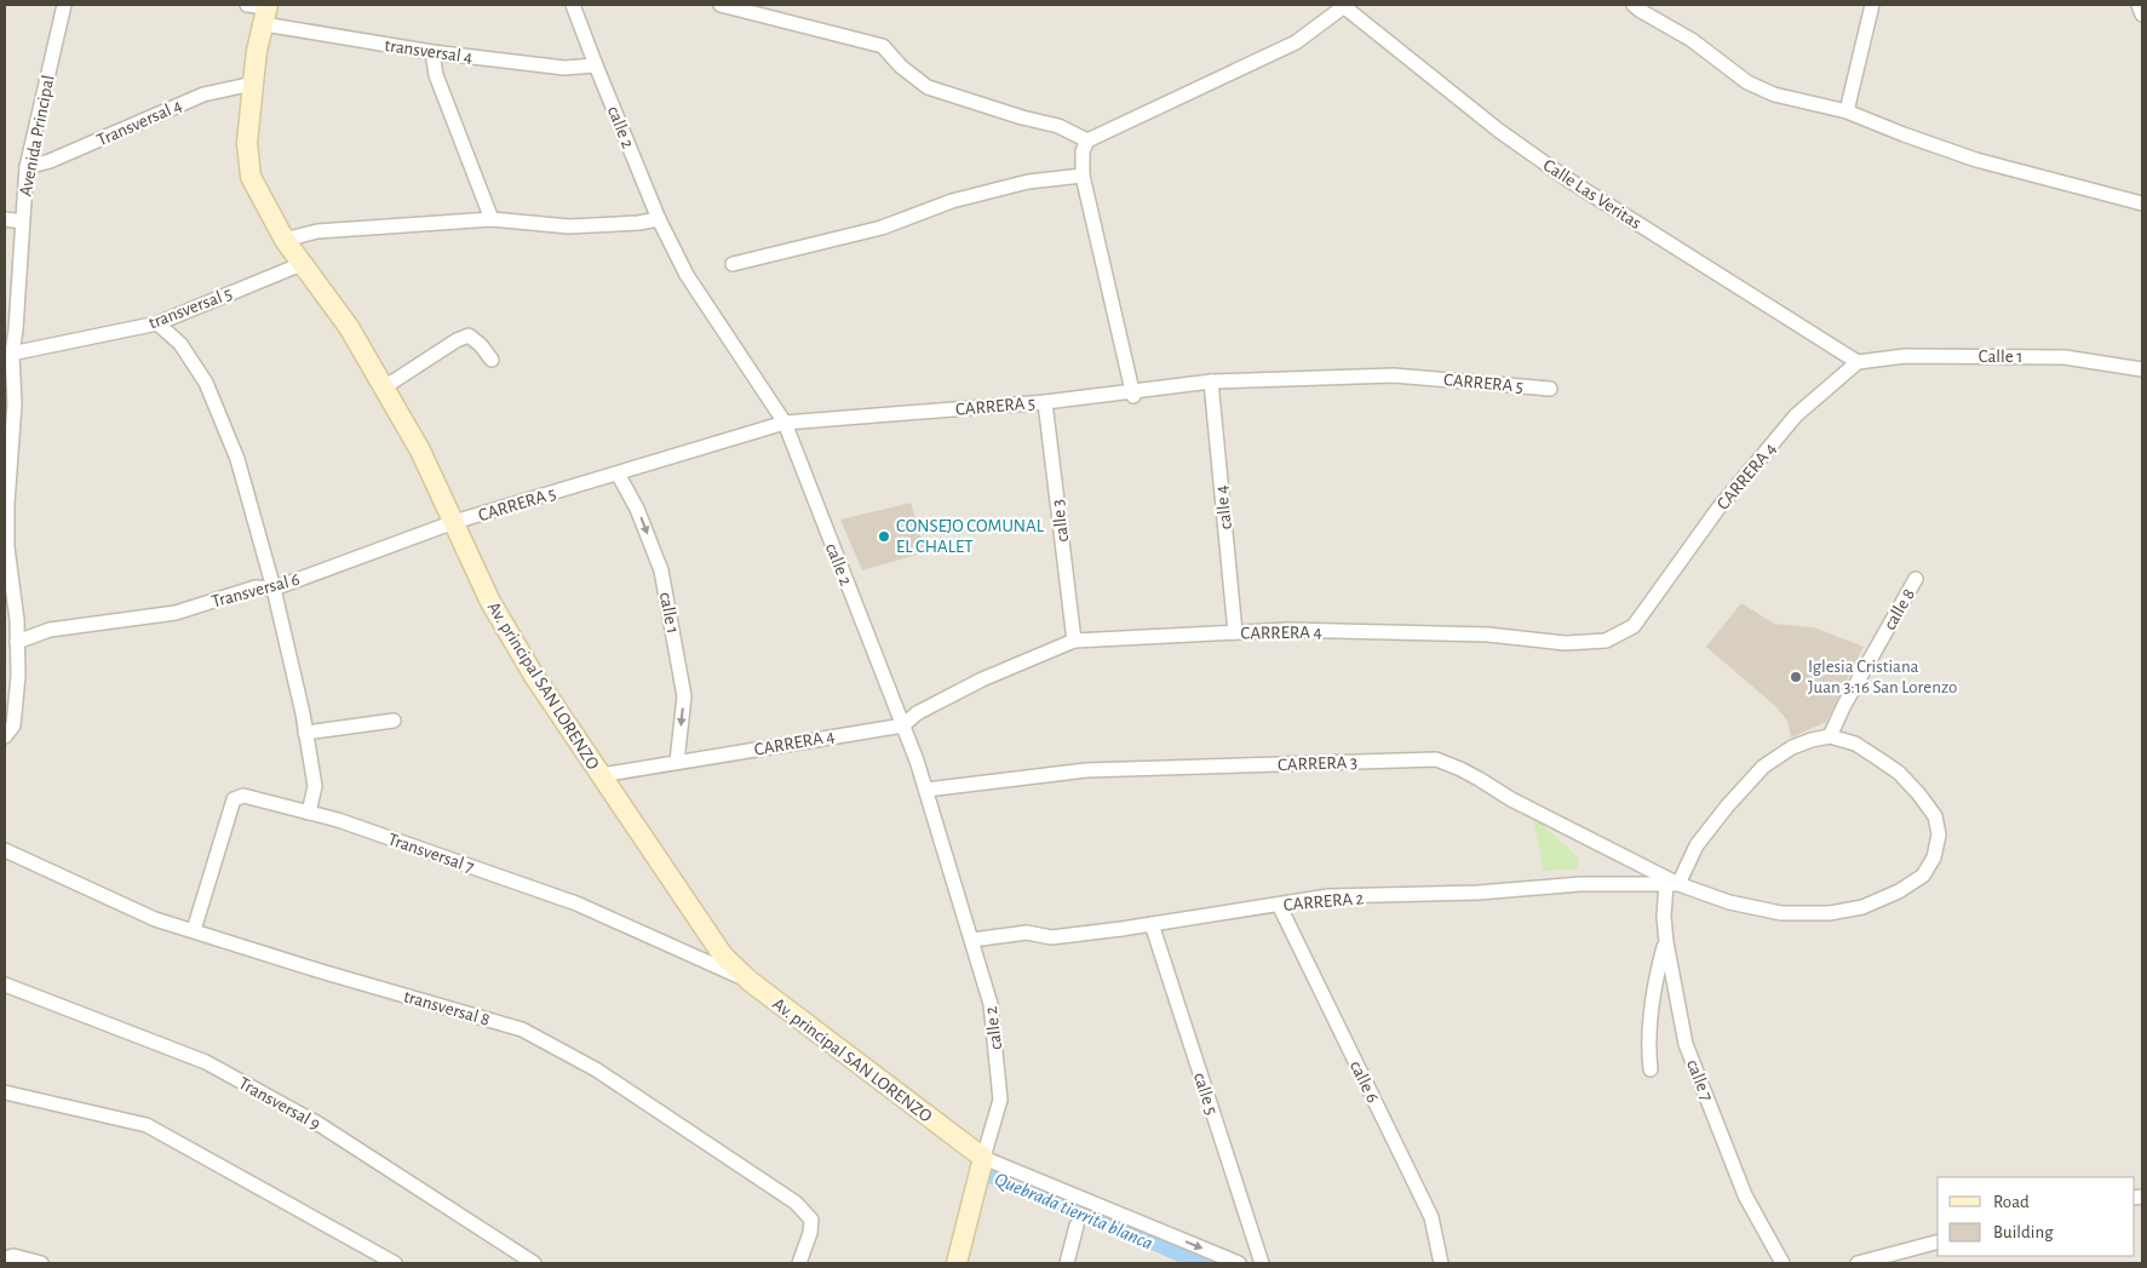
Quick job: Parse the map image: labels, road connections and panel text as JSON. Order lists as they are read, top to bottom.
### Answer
{
  "streets": {
    "main road": ["Av. principal SAN LORENZO"],
    "street": [
      "transversal 4",
      "Transversal 4",
      "calle 2",
      "Avenida Principal",
      "Calle Las Veritas",
      "transversal 5",
      "Calle 1",
      "CARRERA 5",
      "CARRERA 4",
      "calle 4",
      "calle 3",
      "Transversal 6",
      "calle 8",
      "calle 1",
      "CARRERA 3",
      "Transversal 7",
      "CARRERA 2",
      "transversal 8",
      "calle 7",
      "calle 6",
      "calle 5",
      "Transversal 9"
    ]
  },
  "crossings": [
    ["transversal 4", "calle 2"],
    ["transversal 4", "Av. principal SAN LORENZO"],
    ["Transversal 4", "Avenida Principal"],
    ["Transversal 4", "Av. principal SAN LORENZO"],
    ["calle 2", "CARRERA 5"],
    ["calle 2", "CARRERA 4"],
    ["calle 2", "Av. principal SAN LORENZO"],
    ["calle 2", "CARRERA 3"],
    ["calle 2", "CARRERA 2"],
    ["Avenida Principal", "transversal 5"],
    ["Avenida Principal", "Transversal 6"],
    ["Calle Las Veritas", "Calle 1"],
    ["Calle Las Veritas", "CARRERA 4"],
    ["transversal 5", "Av. principal SAN LORENZO"],
    ["Calle 1", "CARRERA 4"],
    ["CARRERA 5", "calle 4"],
    ["CARRERA 5", "calle 3"],
    ["CARRERA 5", "Transversal 6"],
    ["CARRERA 5", "calle 1"],
    ["CARRERA 5", "Av. principal SAN LORENZO"],
    ["CARRERA 4", "calle 4"],
    ["CARRERA 4", "calle 3"],
    ["CARRERA 4", "calle 1"],
    ["CARRERA 4", "Av. principal SAN LORENZO"],
    ["Transversal 6", "Av. principal SAN LORENZO"],
    ["calle 8", "CARRERA 2"],
    ["Av. principal SAN LORENZO", "Transversal 7"],
    ["CARRERA 3", "CARRERA 2"],
    ["CARRERA 3", "calle 7"],
    ["Transversal 7", "transversal 8"],
    ["CARRERA 2", "calle 7"],
    ["CARRERA 2", "calle 6"],
    ["CARRERA 2", "calle 5"]
  ],
  "one_way": ["calle 1"],
  "water": ["Quebrada tierrita blanca"],
  "places": ["CONSEJO COMUNAL EL CHALET", "Iglesia Cristiana Juan 3:16 San Lorenzo"],
  "legend": ["Road", "Building"]
}
